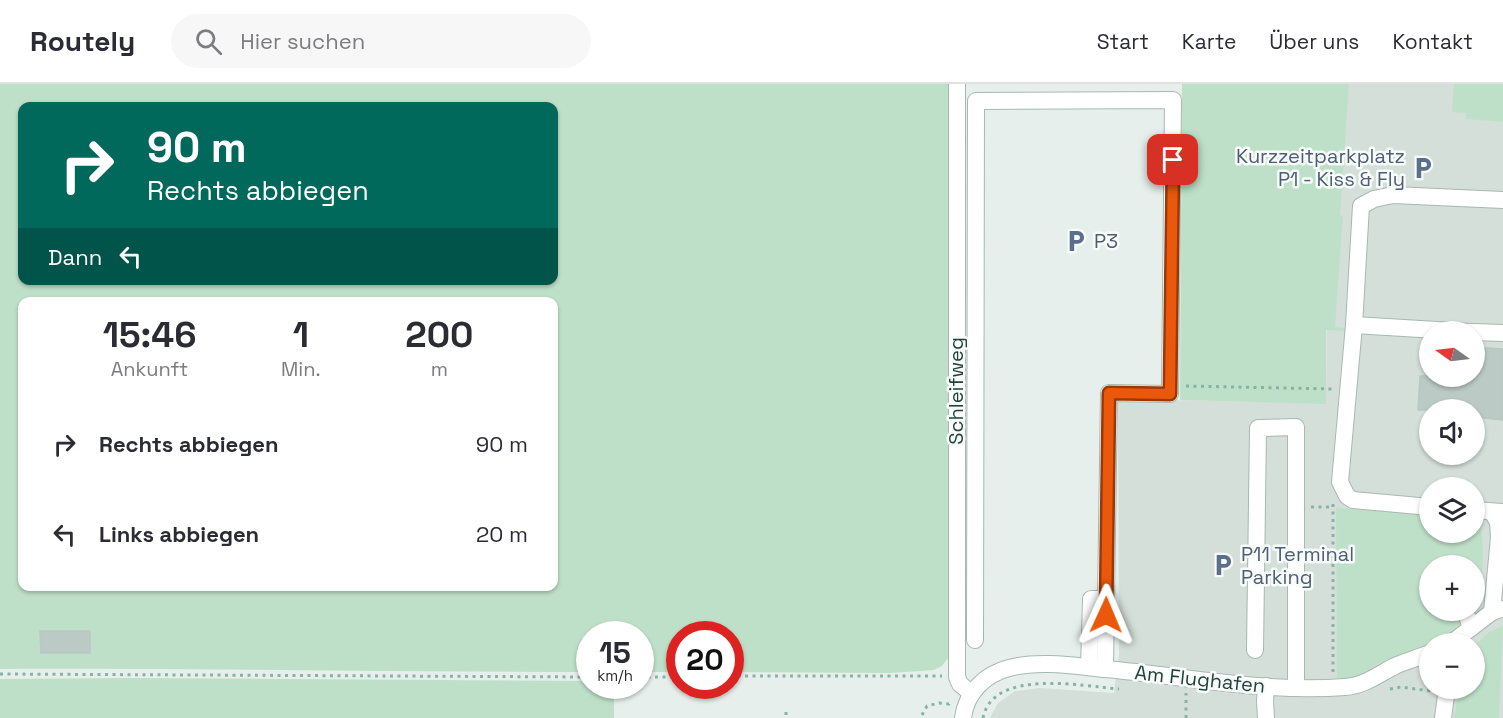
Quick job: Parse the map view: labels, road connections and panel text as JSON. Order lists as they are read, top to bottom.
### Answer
{
  "streets": {
    "street": ["Schleifweg", "Am Flughafen"]
  },
  "places": {
    "parking": ["Kurzzeitparkplatz P1 - Kiss & Fly", "P3", "P11 Terminal Parking"]
  },
  "north": "left",
  "page": {
    "header": "Routely",
    "search": "Hier suchen",
    "nav": [
      "Start",
      "Karte",
      "Über uns",
      "Kontakt"
    ],
    "turn": ["90 m", "Rechts abbiegen"],
    "then": "Dann",
    "eta": [
      "15:46",
      "Ankunft",
      "1",
      "Min.",
      "200",
      "m"
    ],
    "map_buttons": ["+", "−"],
    "list": [
      {
        "name": "Rechts abbiegen",
        "value": "90 m"
      },
      {
        "name": "Links abbiegen",
        "value": "20 m"
      }
    ],
    "speed": "15 km/h",
    "limit": "20"
  }
}
